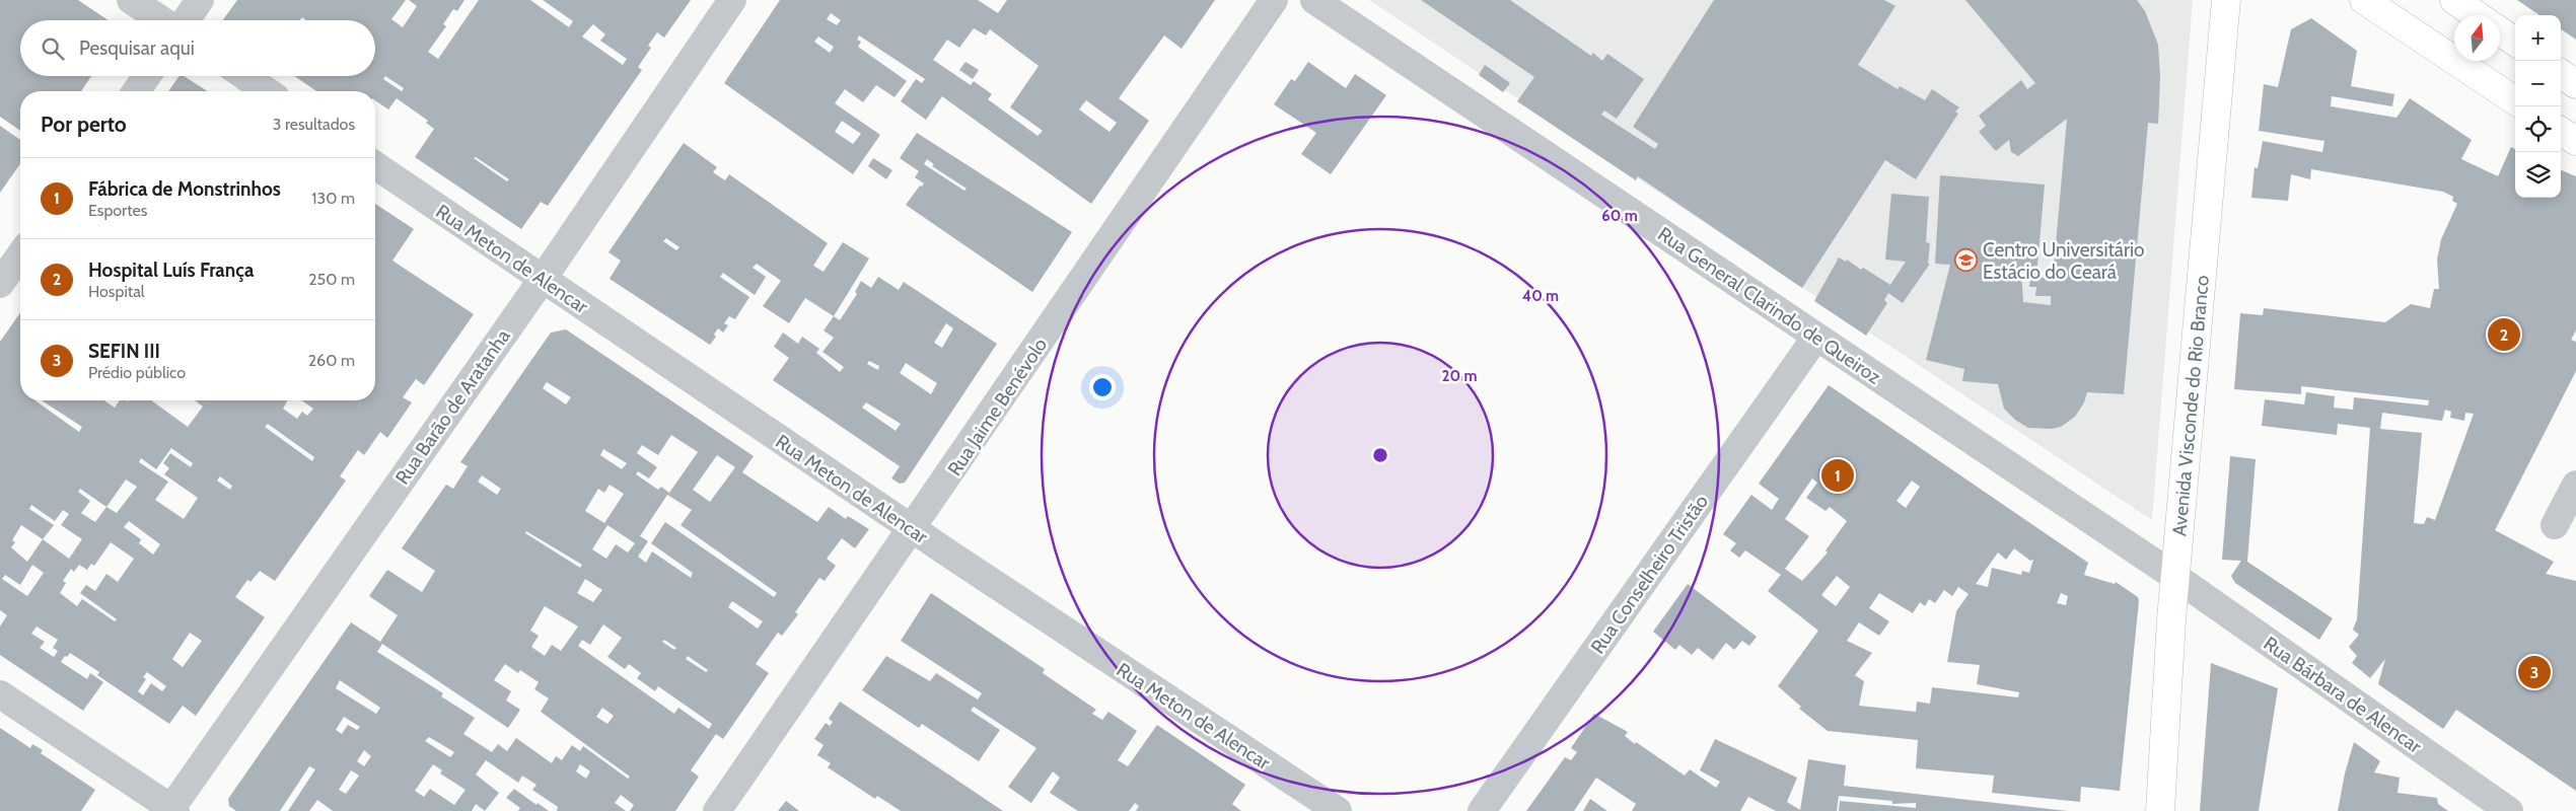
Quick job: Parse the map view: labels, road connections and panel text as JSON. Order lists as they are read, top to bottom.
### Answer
{
  "streets": {
    "main road": ["Avenida Visconde do Rio Branco"],
    "street": [
      "Rua Meton de Alencar",
      "Rua General Clarindo de Queiroz",
      "Rua Barão de Aratanha",
      "Rua Jaime Benévolo",
      "Rua Conselheiro Tristão",
      "Rua Bárbara de Alencar"
    ]
  },
  "crossings": [
    ["Rua Meton de Alencar", "Rua Barão de Aratanha"],
    ["Rua Meton de Alencar", "Rua Jaime Benévolo"],
    ["Rua General Clarindo de Queiroz", "Avenida Visconde do Rio Branco"],
    ["Rua General Clarindo de Queiroz", "Rua Conselheiro Tristão"],
    ["Rua General Clarindo de Queiroz", "Rua Bárbara de Alencar"],
    ["Avenida Visconde do Rio Branco", "Rua Bárbara de Alencar"]
  ],
  "places": {
    "school or university": ["Centro Universitário Estácio do Ceará"]
  },
  "north": "top",
  "page": {
    "map_buttons": ["+", "−"],
    "search": "Pesquisar aqui",
    "heading": ["Por perto", "3 resultados"],
    "list": [
      {
        "mark": "1",
        "name": "Fábrica de Monstrinhos",
        "note": "Esportes",
        "value": "130 m"
      },
      {
        "mark": "2",
        "name": "Hospital Luís França",
        "note": "Hospital",
        "value": "250 m"
      },
      {
        "mark": "3",
        "name": "SEFIN III",
        "note": "Prédio público",
        "value": "260 m"
      }
    ],
    "pins": ["2", "1", "3"]
  },
  "rings": ["60 m", "40 m", "20 m"]
}
